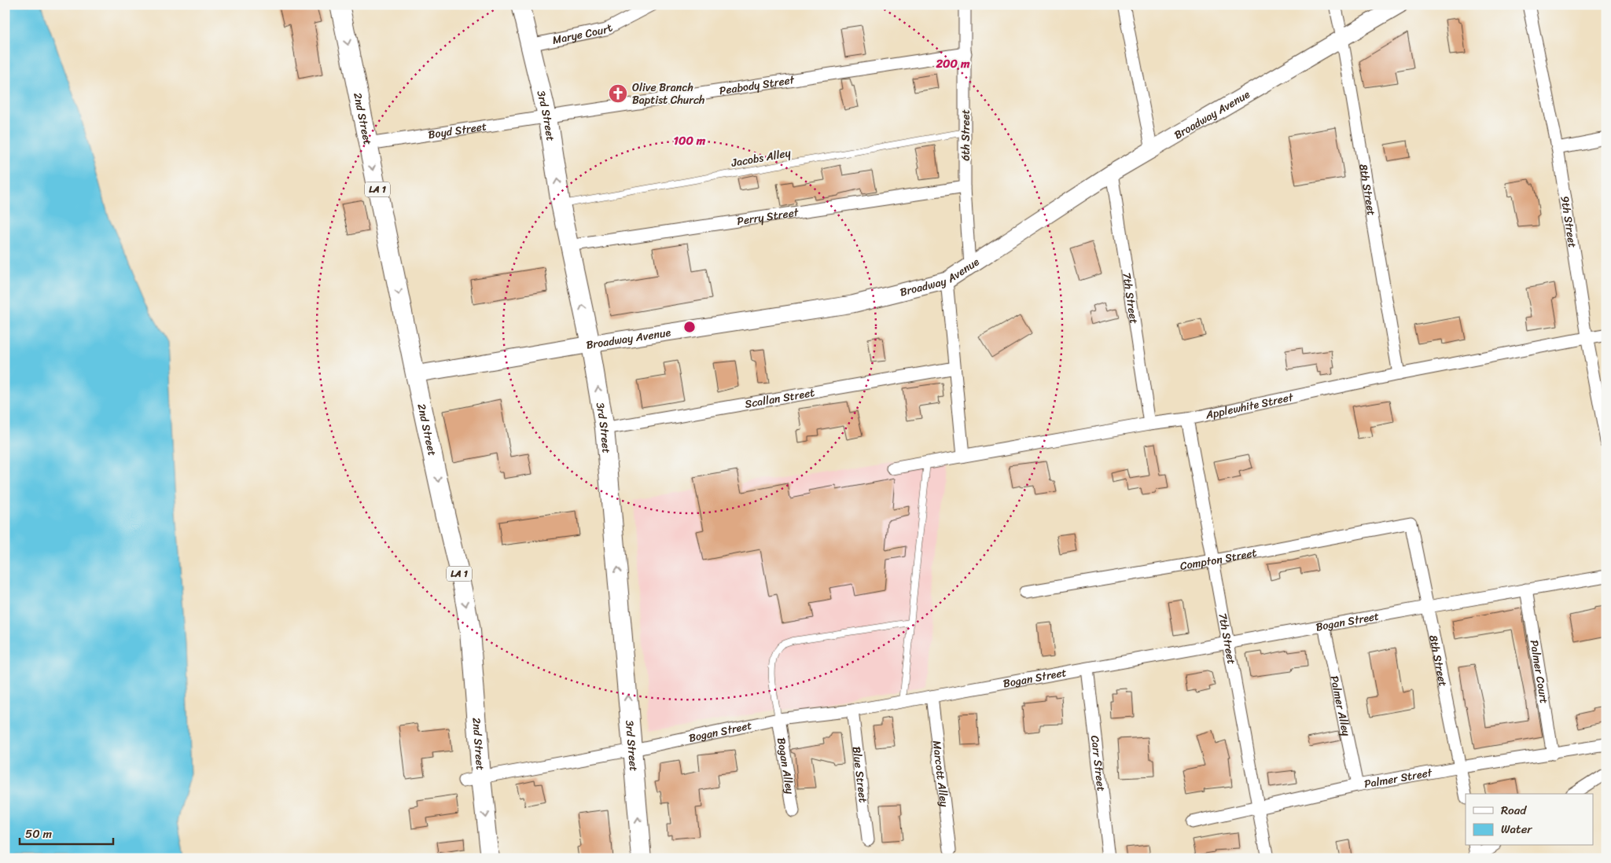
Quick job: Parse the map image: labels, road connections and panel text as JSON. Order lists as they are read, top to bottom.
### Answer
{
  "streets": {
    "main road": [
      "Broadway Avenue",
      "3rd Street",
      "2nd Street",
      "LA 1"
    ],
    "street": [
      "Marye Court",
      "Peabody Street",
      "Boyd Street",
      "6th Street",
      "8th Street",
      "Perry Street",
      "9th Street",
      "7th Street",
      "Scallan Street",
      "Applewhite Street",
      "Compton Street",
      "Bogan Street",
      "Palmer Court",
      "Palmer Alley",
      "Carr Street",
      "Bogan Alley",
      "Marcott Alley",
      "Blue Street",
      "Palmer Street"
    ],
    "lane": ["Jacobs Alley"]
  },
  "crossings": [
    ["Marye Court", "3rd Street"],
    ["Peabody Street", "3rd Street"],
    ["Peabody Street", "Boyd Street"],
    ["Peabody Street", "6th Street"],
    ["Broadway Avenue", "3rd Street"],
    ["Broadway Avenue", "2nd Street"],
    ["Broadway Avenue", "6th Street"],
    ["Broadway Avenue", "8th Street"],
    ["Broadway Avenue", "7th Street"],
    ["3rd Street", "Boyd Street"],
    ["3rd Street", "Jacobs Alley"],
    ["3rd Street", "Perry Street"],
    ["3rd Street", "Scallan Street"],
    ["3rd Street", "Bogan Street"],
    ["2nd Street", "Boyd Street"],
    ["2nd Street", "Bogan Street"],
    ["6th Street", "Jacobs Alley"],
    ["6th Street", "Perry Street"],
    ["8th Street", "Applewhite Street"],
    ["8th Street", "Compton Street"],
    ["8th Street", "Bogan Street"],
    ["8th Street", "Palmer Street"],
    ["9th Street", "Applewhite Street"],
    ["7th Street", "Applewhite Street"],
    ["7th Street", "Compton Street"],
    ["7th Street", "Bogan Street"],
    ["7th Street", "Palmer Street"],
    ["Bogan Street", "Palmer Court"],
    ["Bogan Street", "Palmer Alley"],
    ["Bogan Street", "Carr Street"],
    ["Bogan Street", "Bogan Alley"],
    ["Bogan Street", "Marcott Alley"],
    ["Bogan Street", "Blue Street"],
    ["Palmer Court", "Palmer Street"],
    ["Palmer Alley", "Palmer Street"]
  ],
  "one_way": ["3rd Street", "2nd Street"],
  "places": {
    "church": ["Olive Branch Baptist Church"]
  },
  "legend": ["Road", "Water"],
  "scale_bar": "50 m",
  "rings": ["200 m", "100 m"]
}
